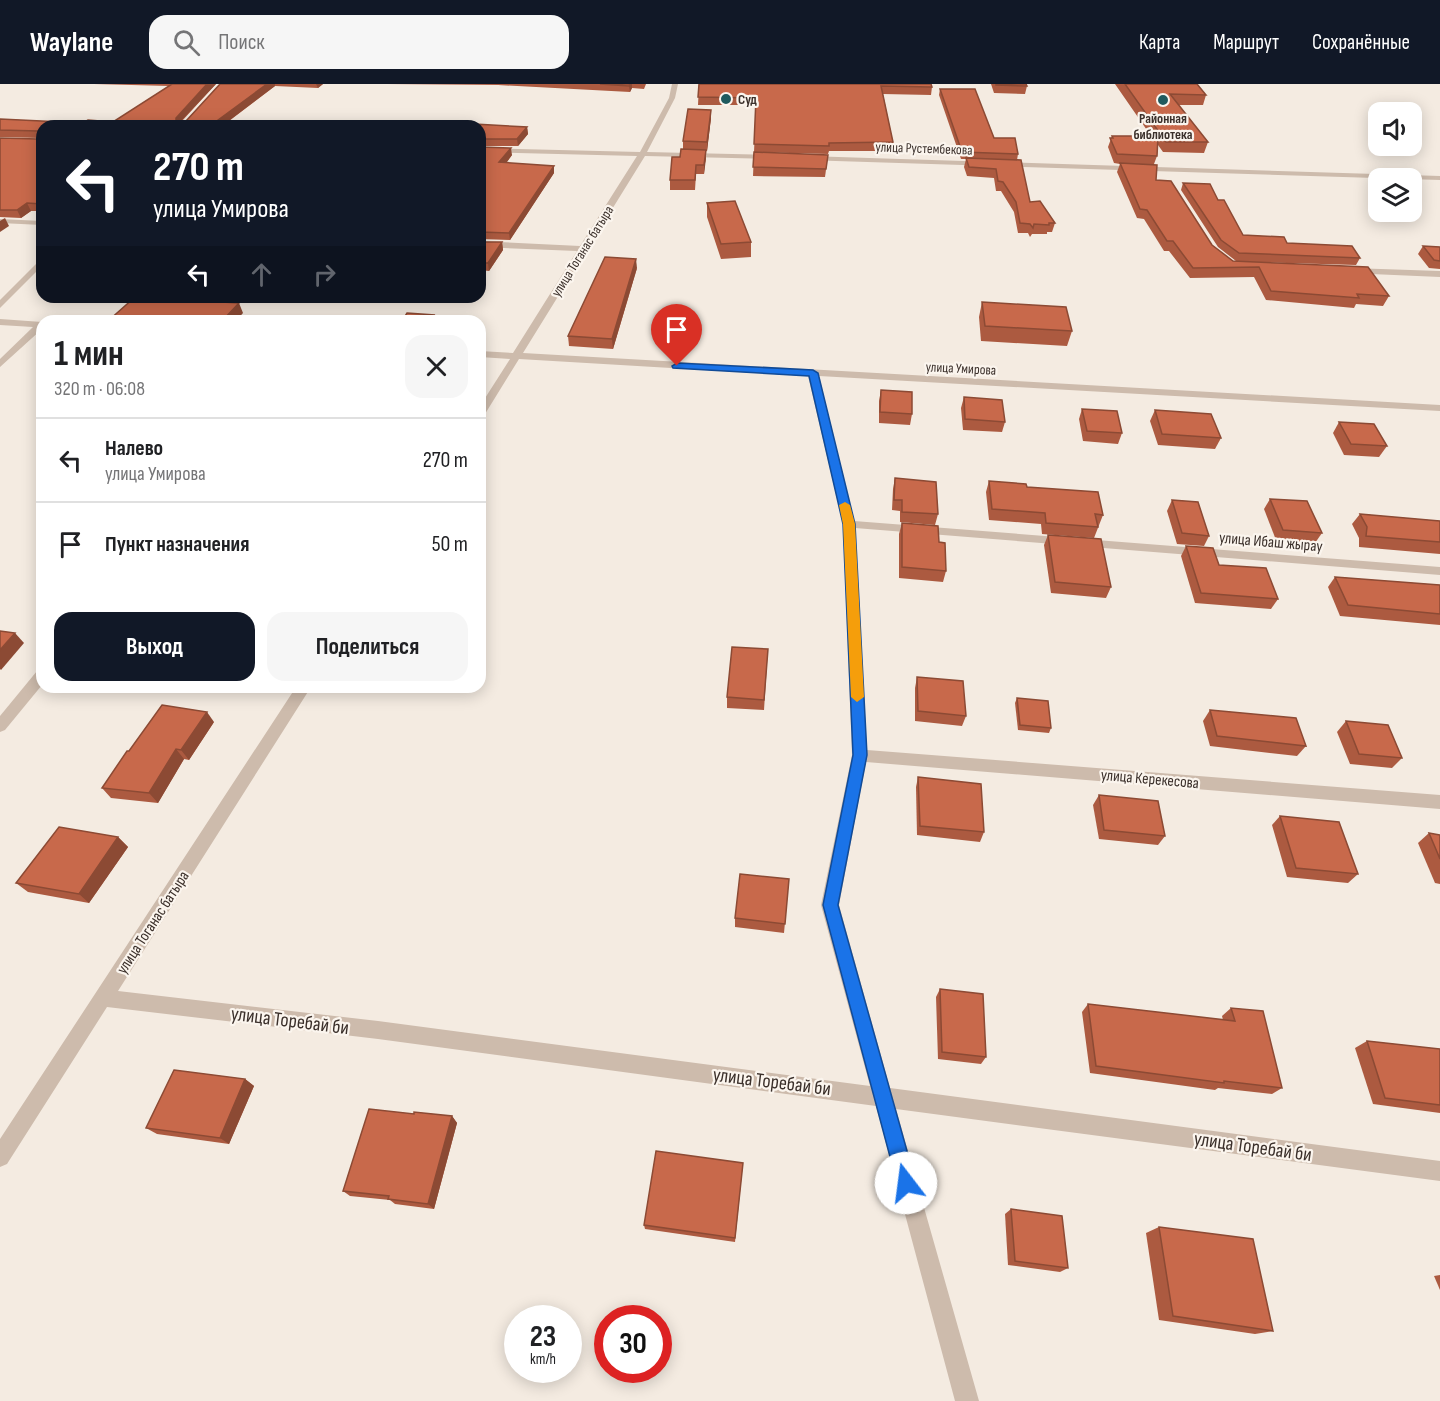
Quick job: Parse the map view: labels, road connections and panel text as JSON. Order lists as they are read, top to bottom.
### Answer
{
  "streets": {
    "street": [
      "улица Рустембекова",
      "улица Тоганас батыра",
      "улица Умирова",
      "улица Ибаш жырау",
      "улица Керекесова",
      "улица Торебай би"
    ]
  },
  "crossings": [
    ["улица Тоганас батыра", "улица Умирова"],
    ["улица Тоганас батыра", "улица Торебай би"]
  ],
  "places": ["Суд", "Районная библиотека"],
  "page": {
    "header": "Waylane",
    "search": "Поиск",
    "nav": ["Карта", "Маршрут", "Сохранённые"],
    "turn": ["270 m", "улица Умирова"],
    "heading": ["1 мин", "320 m · 06:08"],
    "list": [
      {
        "name": "Налево",
        "note": "улица Умирова",
        "value": "270 m"
      },
      {
        "name": "Пункт назначения",
        "value": "50 m"
      }
    ],
    "buttons": ["Выход", "Поделиться"],
    "speed": "23 km/h",
    "limit": "30"
  }
}
